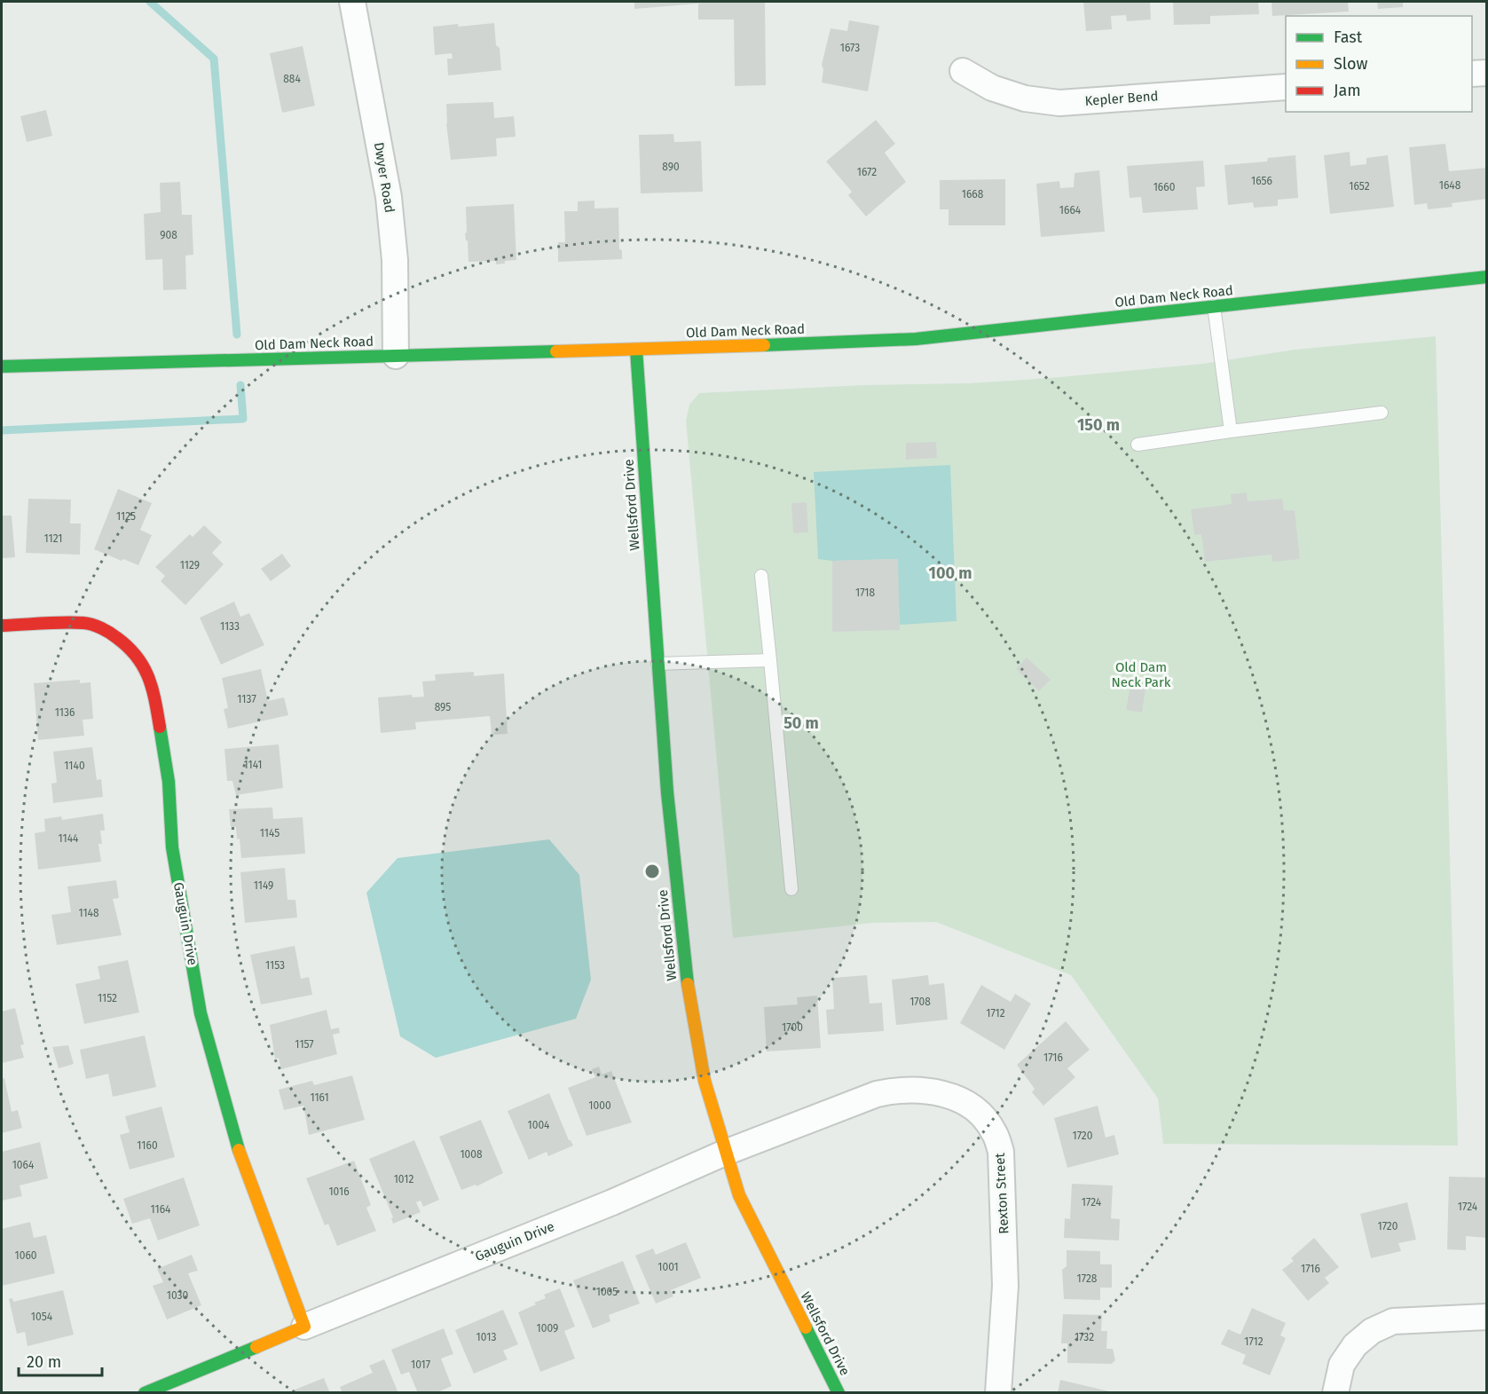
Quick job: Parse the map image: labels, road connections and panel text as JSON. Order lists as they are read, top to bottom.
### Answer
{
  "streets": {
    "street": [
      "Kepler Bend",
      "Dwyer Road",
      "Old Dam Neck Road",
      "Wellsford Drive",
      "Gauguin Drive",
      "Rexton Street"
    ]
  },
  "crossings": [
    ["Dwyer Road", "Old Dam Neck Road"],
    ["Old Dam Neck Road", "Wellsford Drive"],
    ["Wellsford Drive", "Gauguin Drive"],
    ["Wellsford Drive", "Rexton Street"],
    ["Gauguin Drive", "Rexton Street"]
  ],
  "parks": ["Old Dam Neck Park"],
  "house_numbers": [
    "1673",
    "884",
    "890",
    "1672",
    "1656",
    "1648",
    "1652",
    "1660",
    "1668",
    "1664",
    "908",
    "1125",
    "1121",
    "1129",
    "1718",
    "1133",
    "1137",
    "895",
    "1136",
    "1141",
    "1140",
    "1145",
    "1144",
    "1149",
    "1148",
    "1153",
    "1152",
    "1708",
    "1712",
    "1700",
    "1157",
    "1716",
    "1161",
    "1000",
    "1004",
    "1720",
    "1160",
    "1008",
    "1064",
    "1012",
    "1016",
    "1724",
    "1724",
    "1164",
    "1720",
    "1060",
    "1001",
    "1716",
    "1728",
    "1005",
    "1030",
    "1054",
    "1009",
    "1013",
    "1732",
    "1712",
    "1017"
  ],
  "legend": ["Fast", "Slow", "Jam"],
  "scale_bar": "20 m",
  "rings": ["150 m", "100 m", "50 m"]
}
